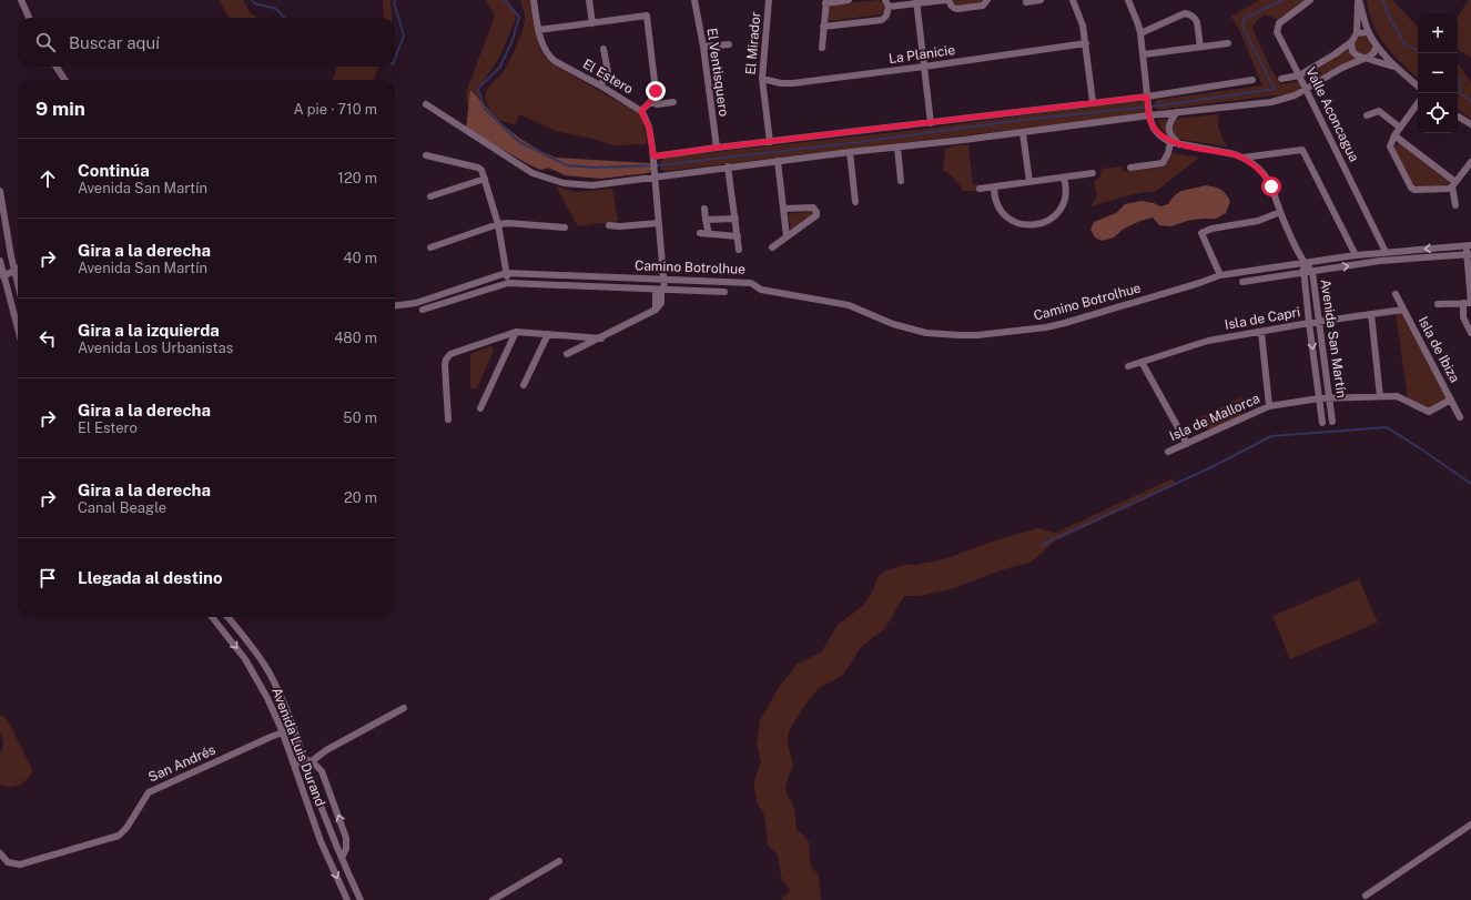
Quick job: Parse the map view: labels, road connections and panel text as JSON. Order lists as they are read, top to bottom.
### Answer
{
  "streets": {
    "street": [
      "El Mirador",
      "La Planicie",
      "El Ventisquero",
      "El Estero",
      "Valle Aconcagua",
      "Camino Botrolhue",
      "Isla de Capri",
      "Avenida San Martín",
      "Isla de Ibiza",
      "Isla de Mallorca",
      "Avenida Luis Durand",
      "San Andrés"
    ]
  },
  "crossings": [
    ["El Mirador", "La Planicie"],
    ["El Estero", "Camino Botrolhue"],
    ["Valle Aconcagua", "Camino Botrolhue"],
    ["Camino Botrolhue", "Avenida San Martín"],
    ["Isla de Capri", "Avenida San Martín"],
    ["Isla de Capri", "Isla de Ibiza"],
    ["Avenida San Martín", "Isla de Mallorca"],
    ["Isla de Ibiza", "Isla de Mallorca"],
    ["Avenida Luis Durand", "San Andrés"]
  ],
  "page": {
    "map_buttons": ["+", "−"],
    "search": "Buscar aquí",
    "heading": ["9 min", "A pie · 710 m"],
    "list": [
      ["Continúa", "Avenida San Martín", "120 m"],
      ["Gira a la derecha", "Avenida San Martín", "40 m"],
      ["Gira a la izquierda", "Avenida Los Urbanistas", "480 m"],
      ["Gira a la derecha", "El Estero", "50 m"],
      ["Gira a la derecha", "Canal Beagle", "20 m"],
      "Llegada al destino"
    ]
  }
}
